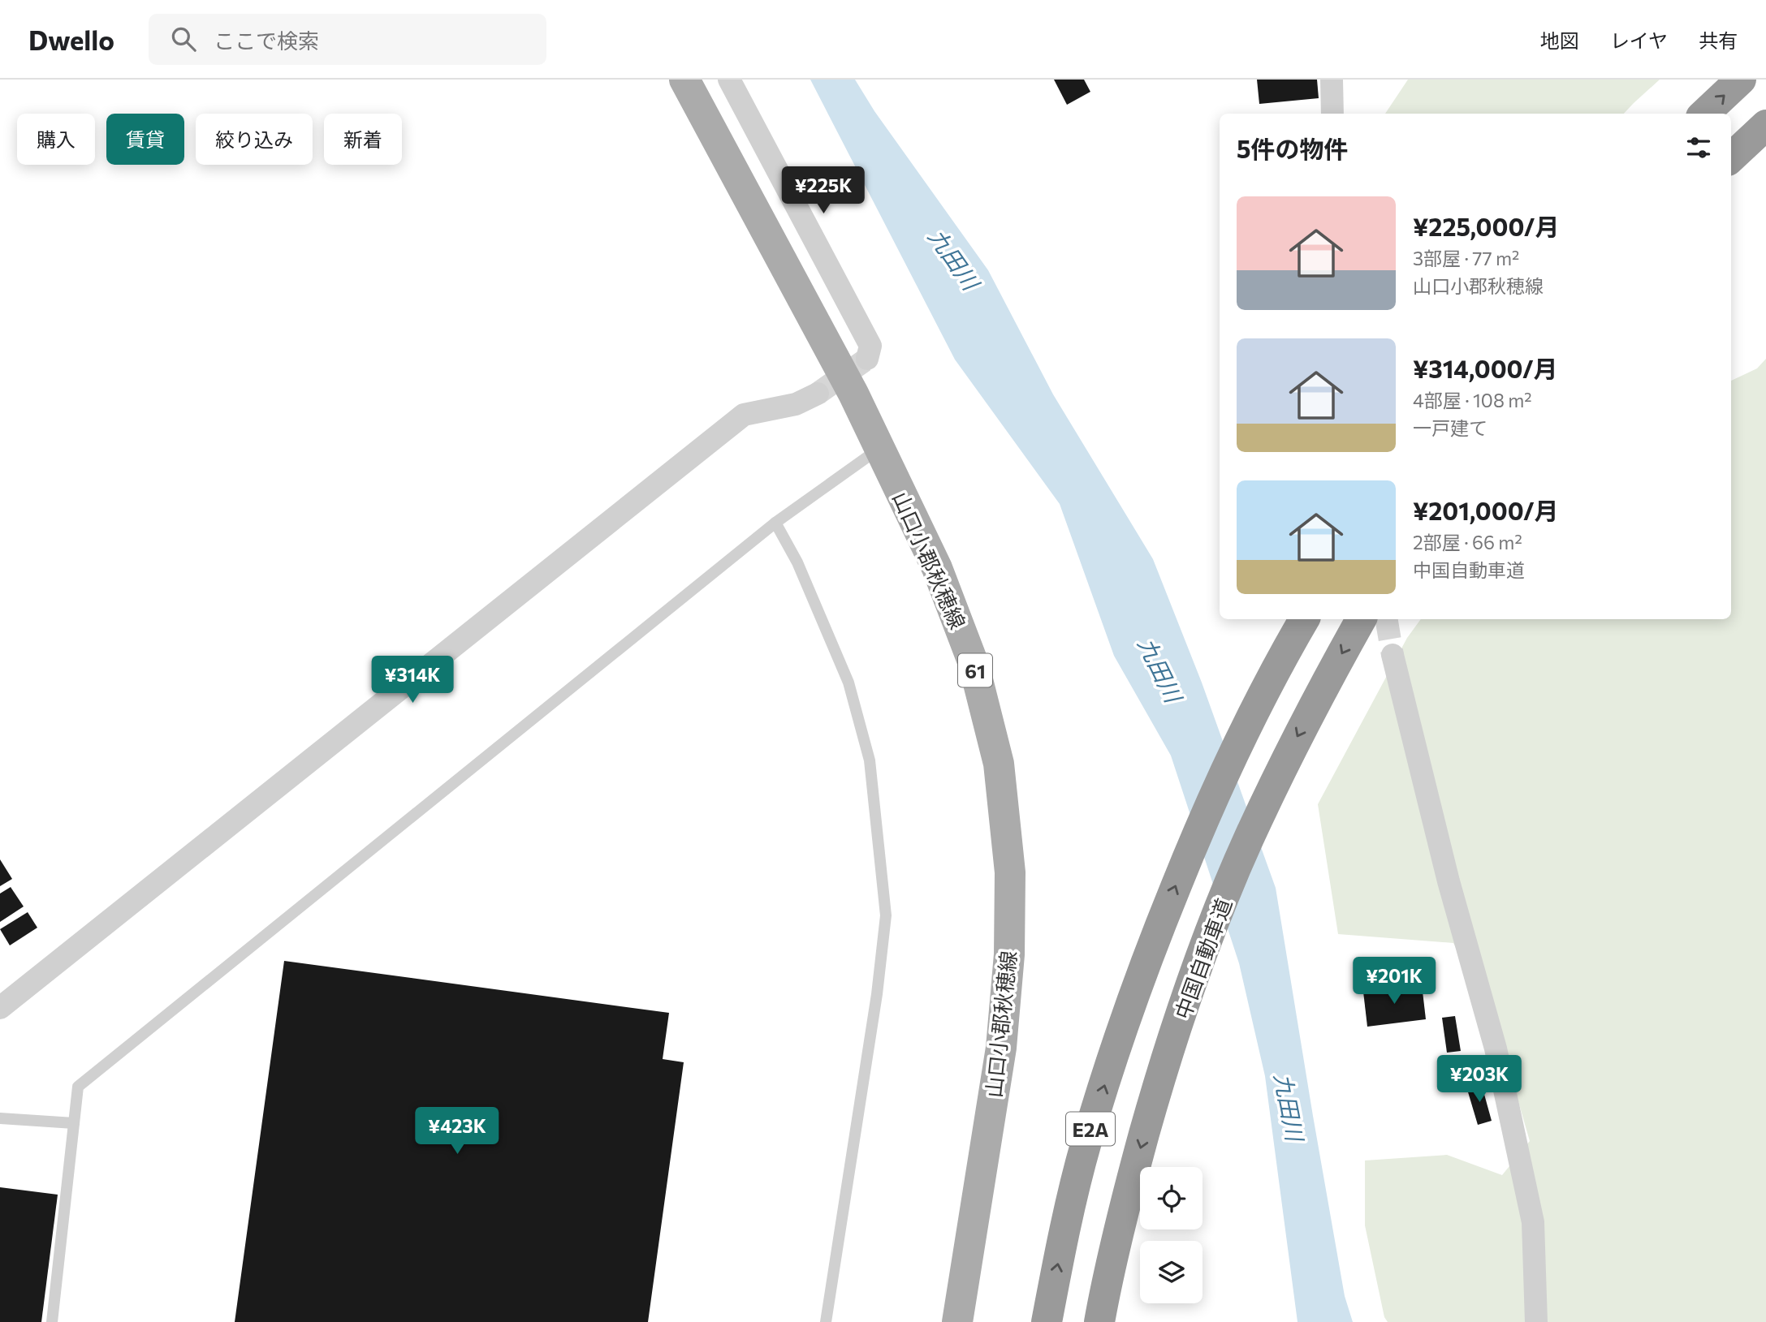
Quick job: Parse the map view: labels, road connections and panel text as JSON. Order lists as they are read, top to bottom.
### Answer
{
  "streets": {
    "highway": ["中国自動車道", "E2A"],
    "main road": ["山口小郡秋穂線", "61"]
  },
  "water": ["九田川"],
  "page": {
    "header": "Dwello",
    "search": "ここで検索",
    "nav": ["地図", "レイヤ", "共有"],
    "chip": [
      "購入",
      "賃貸",
      "絞り込み",
      "新着"
    ],
    "heading": "5件の物件",
    "price": [
      "¥225K",
      "¥314K",
      "¥201K",
      "¥203K",
      "¥423K"
    ],
    "list": [
      {
        "name": "¥225,000/月",
        "note": "3部屋 · 77 m² · 山口小郡秋穂線"
      },
      {
        "name": "¥314,000/月",
        "note": "4部屋 · 108 m² · 一戸建て"
      },
      {
        "name": "¥201,000/月",
        "note": "2部屋 · 66 m² · 中国自動車道"
      }
    ]
  }
}
